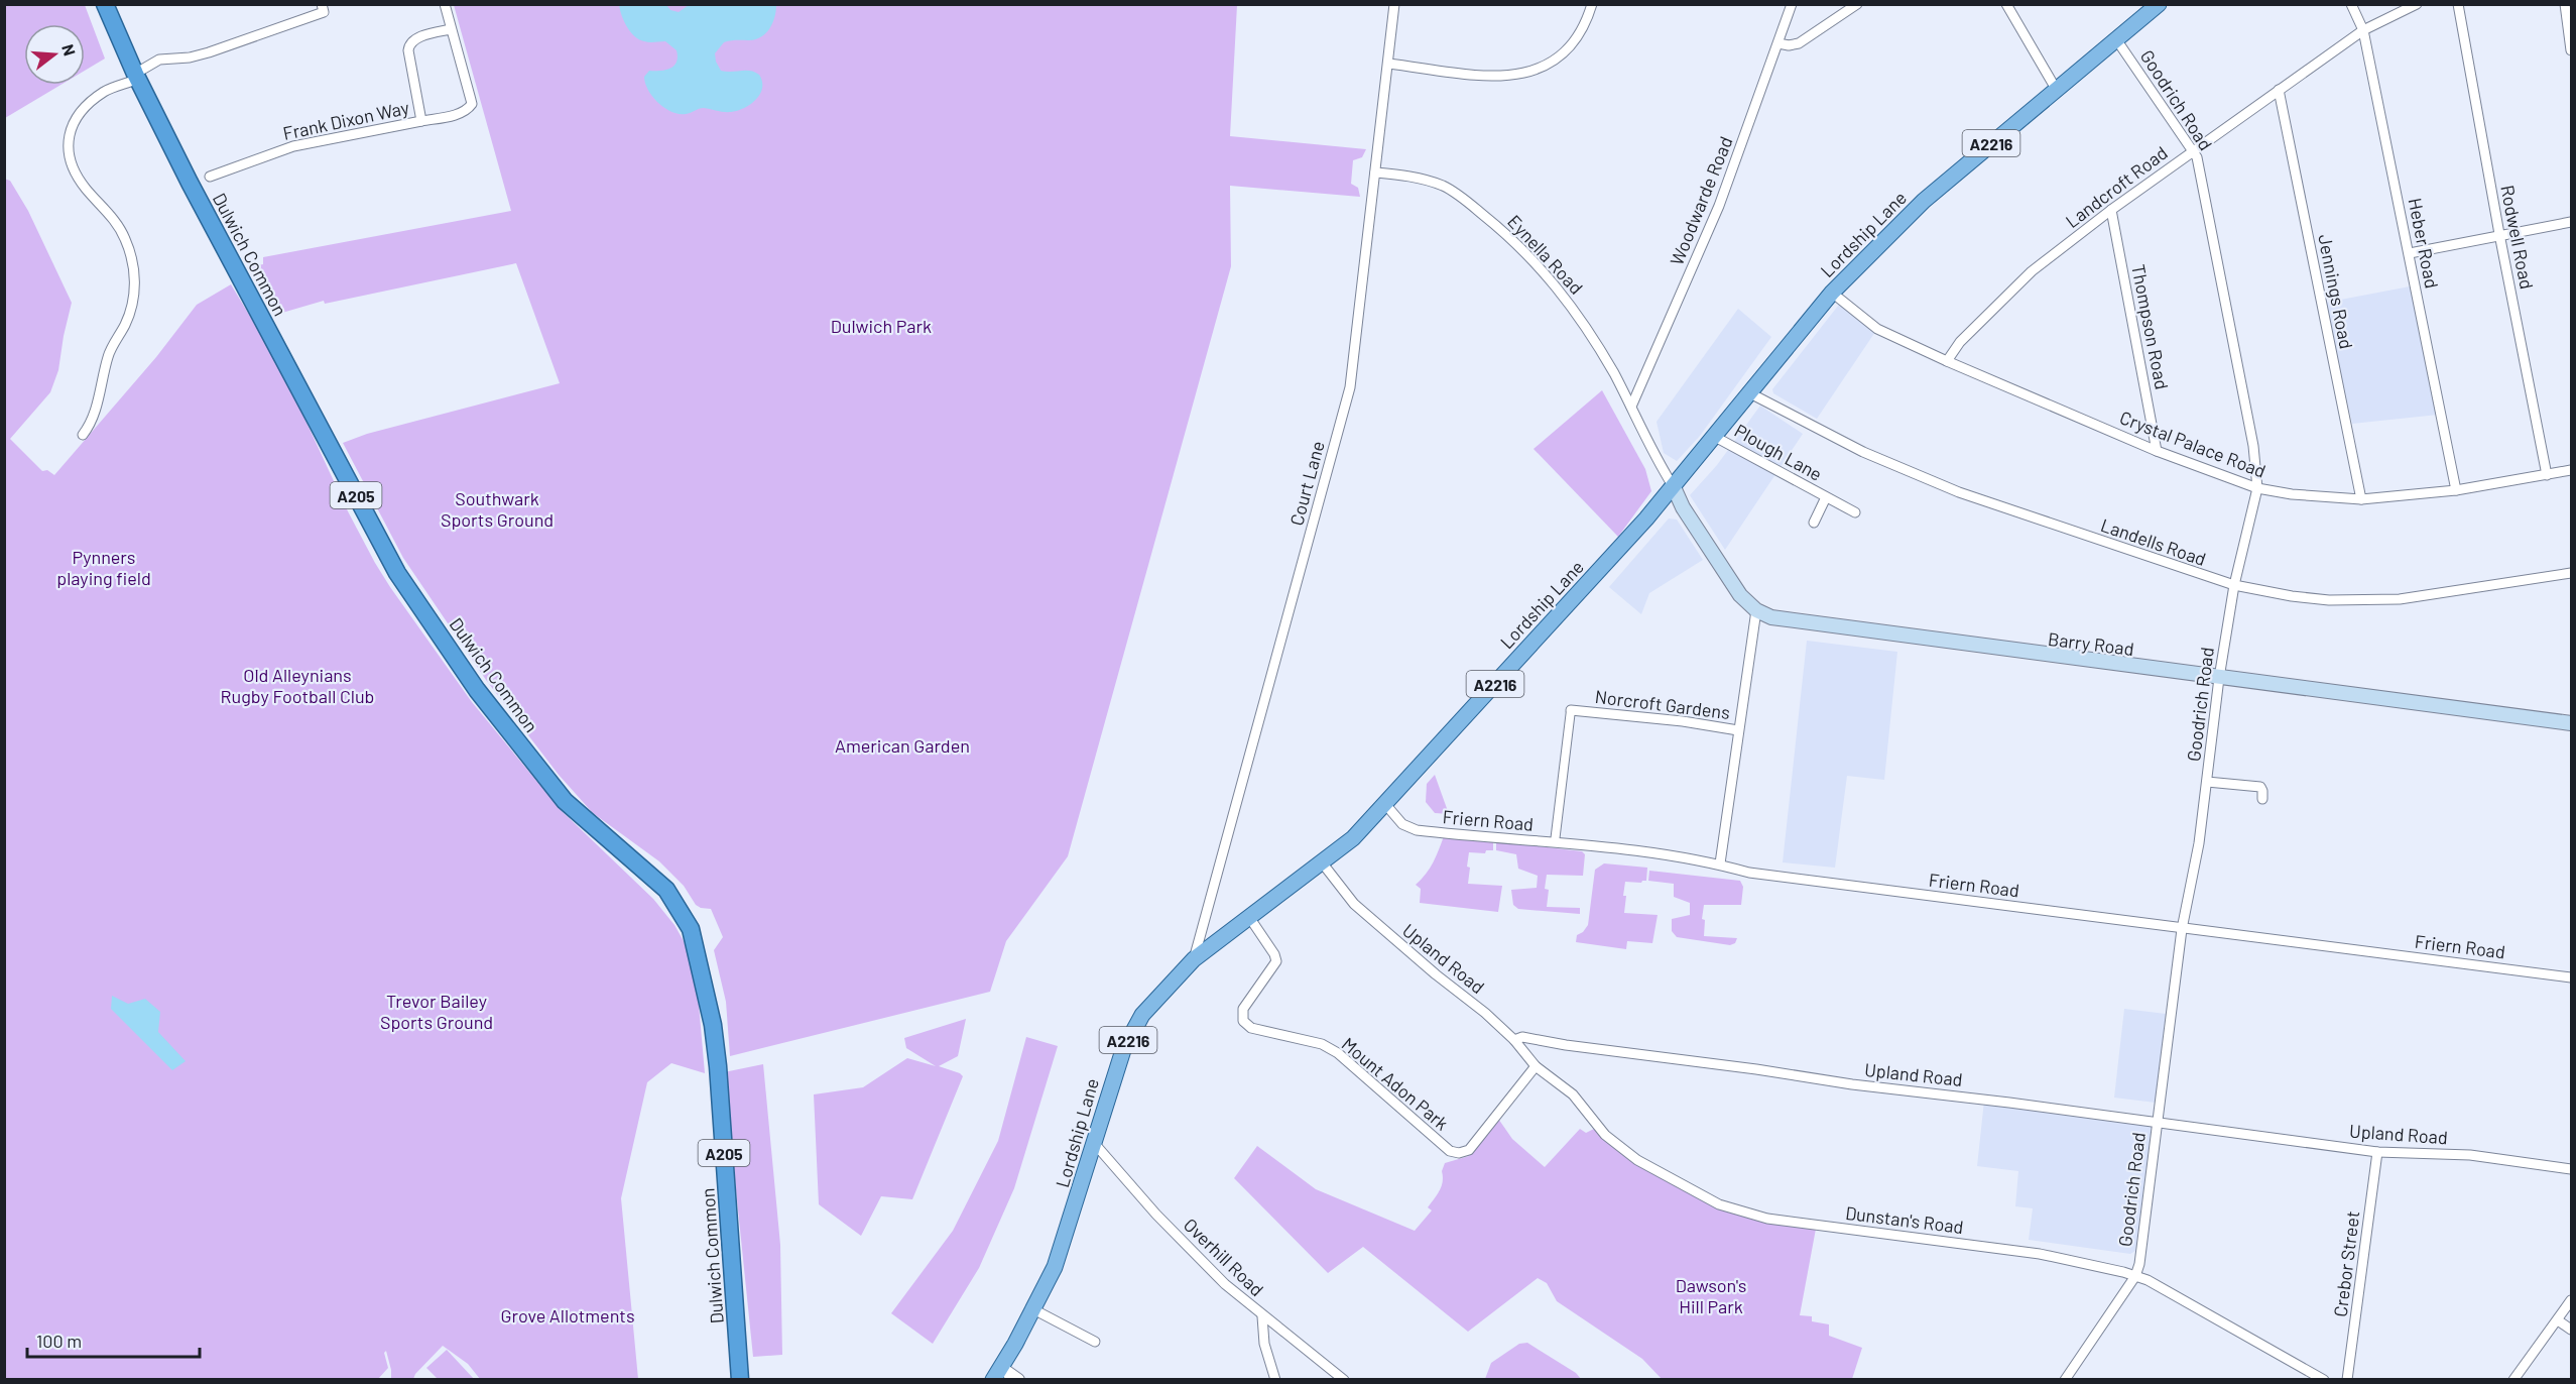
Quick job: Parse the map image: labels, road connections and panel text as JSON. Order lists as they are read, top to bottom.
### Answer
{
  "streets": {
    "highway": ["Dulwich Common", "A205"],
    "main road": ["A2216", "Lordship Lane", "Barry Road"],
    "street": [
      "Goodrich Road",
      "Frank Dixon Way",
      "Landcroft Road",
      "Woodwarde Road",
      "Rodwell Road",
      "Heber Road",
      "Eynella Road",
      "Jennings Road",
      "Thompson Road",
      "Crystal Palace Road",
      "Plough Lane",
      "Court Lane",
      "Landells Road",
      "Norcroft Gardens",
      "Friern Road",
      "Upland Road",
      "Mount Adon Park",
      "Dunstan's Road",
      "Overhill Road",
      "Crebor Street"
    ]
  },
  "crossings": [
    ["Goodrich Road", "Landcroft Road"],
    ["Goodrich Road", "Lordship Lane"],
    ["Goodrich Road", "Crystal Palace Road"],
    ["Goodrich Road", "Landells Road"],
    ["Goodrich Road", "Barry Road"],
    ["Goodrich Road", "Friern Road"],
    ["Goodrich Road", "Upland Road"],
    ["Goodrich Road", "Dunstan's Road"],
    ["Landcroft Road", "Heber Road"],
    ["Landcroft Road", "Jennings Road"],
    ["Landcroft Road", "Thompson Road"],
    ["Landcroft Road", "Crystal Palace Road"],
    ["Woodwarde Road", "Eynella Road"],
    ["Lordship Lane", "Eynella Road"],
    ["Lordship Lane", "Crystal Palace Road"],
    ["Lordship Lane", "Plough Lane"],
    ["Lordship Lane", "Court Lane"],
    ["Lordship Lane", "Landells Road"],
    ["Lordship Lane", "Barry Road"],
    ["Lordship Lane", "Friern Road"],
    ["Lordship Lane", "Upland Road"],
    ["Lordship Lane", "Mount Adon Park"],
    ["Lordship Lane", "Overhill Road"],
    ["Rodwell Road", "Crystal Palace Road"],
    ["Heber Road", "Crystal Palace Road"],
    ["Eynella Road", "Court Lane"],
    ["Eynella Road", "Barry Road"],
    ["Jennings Road", "Crystal Palace Road"],
    ["Thompson Road", "Crystal Palace Road"],
    ["Norcroft Gardens", "Friern Road"],
    ["Upland Road", "Dunstan's Road"],
    ["Upland Road", "Crebor Street"],
    ["Mount Adon Park", "Dunstan's Road"]
  ],
  "parks": [
    "Dulwich Park",
    "Southwark Sports Ground",
    "Pynners playing field",
    "Old Alleynians Rugby Football Club",
    "American Garden",
    "Trevor Bailey Sports Ground",
    "Dawson's Hill Park",
    "Grove Allotments"
  ],
  "scale_bar": "100 m",
  "north": "right"
}
